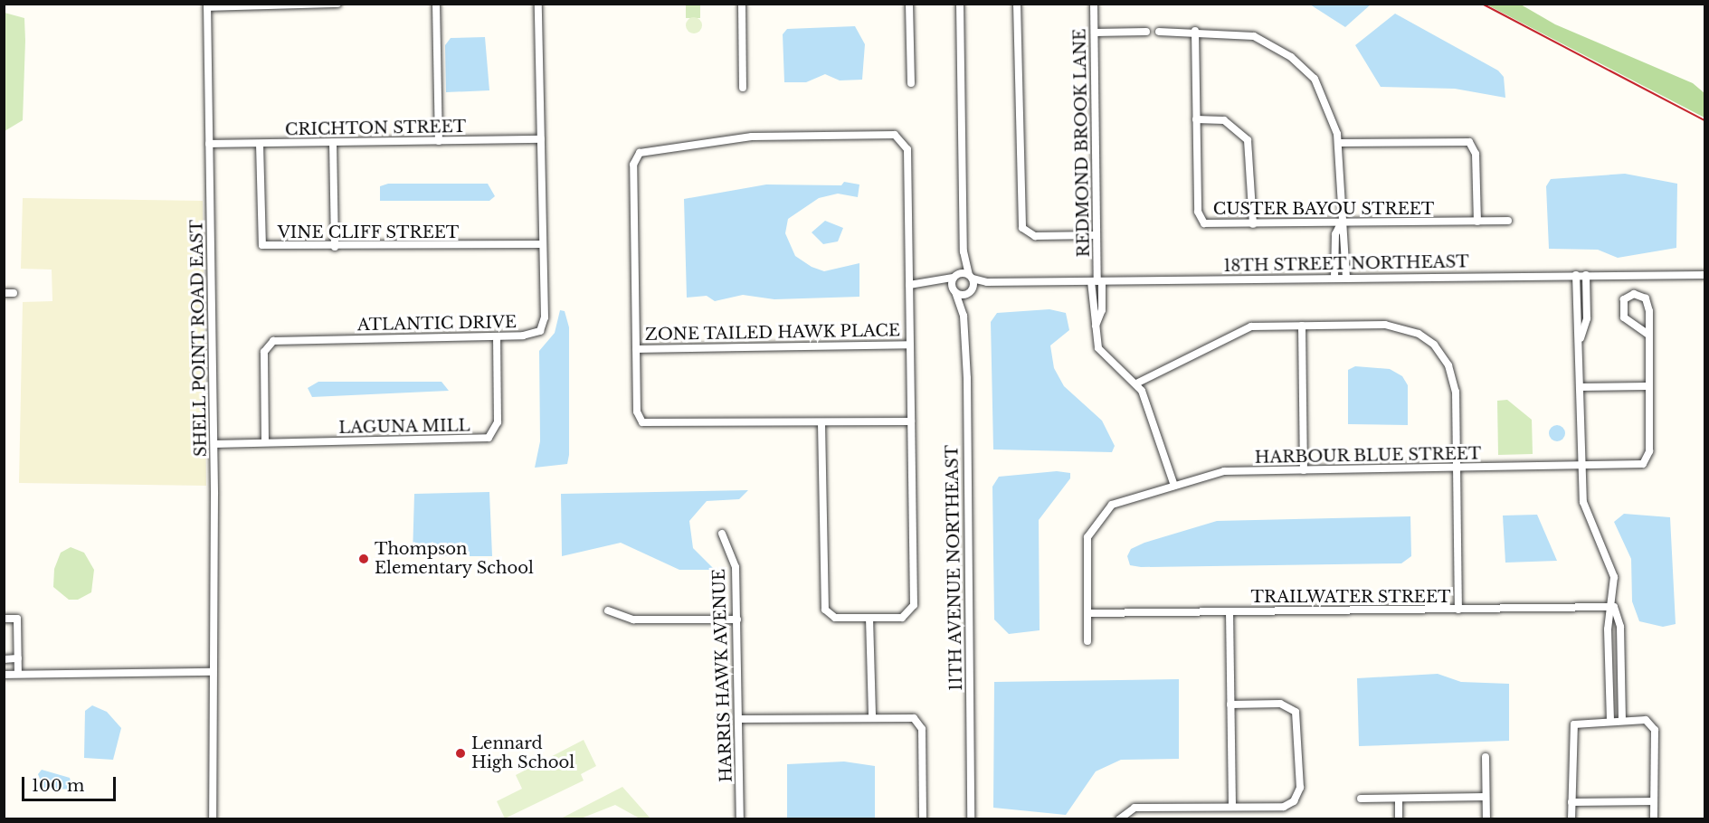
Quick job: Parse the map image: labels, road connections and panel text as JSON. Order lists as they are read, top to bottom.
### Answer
{
  "streets": {
    "street": [
      "CRICHTON STREET",
      "REDMOND BROOK LANE",
      "CUSTER BAYOU STREET",
      "VINE CLIFF STREET",
      "18TH STREET NORTHEAST",
      "ATLANTIC DRIVE",
      "ZONE TAILED HAWK PLACE",
      "SHELL POINT ROAD EAST",
      "LAGUNA MILL",
      "HARBOUR BLUE STREET",
      "11TH AVENUE NORTHEAST",
      "TRAILWATER STREET",
      "HARRIS HAWK AVENUE"
    ]
  },
  "crossings": [
    ["CRICHTON STREET", "VINE CLIFF STREET"],
    ["CRICHTON STREET", "ATLANTIC DRIVE"],
    ["CRICHTON STREET", "SHELL POINT ROAD EAST"],
    ["REDMOND BROOK LANE", "18TH STREET NORTHEAST"],
    ["REDMOND BROOK LANE", "HARBOUR BLUE STREET"],
    ["VINE CLIFF STREET", "ATLANTIC DRIVE"],
    ["18TH STREET NORTHEAST", "11TH AVENUE NORTHEAST"],
    ["ATLANTIC DRIVE", "LAGUNA MILL"],
    ["SHELL POINT ROAD EAST", "LAGUNA MILL"],
    ["HARBOUR BLUE STREET", "TRAILWATER STREET"]
  ],
  "places": ["Thompson Elementary School", "Lennard High School"],
  "scale_bar": "100 m"
}
